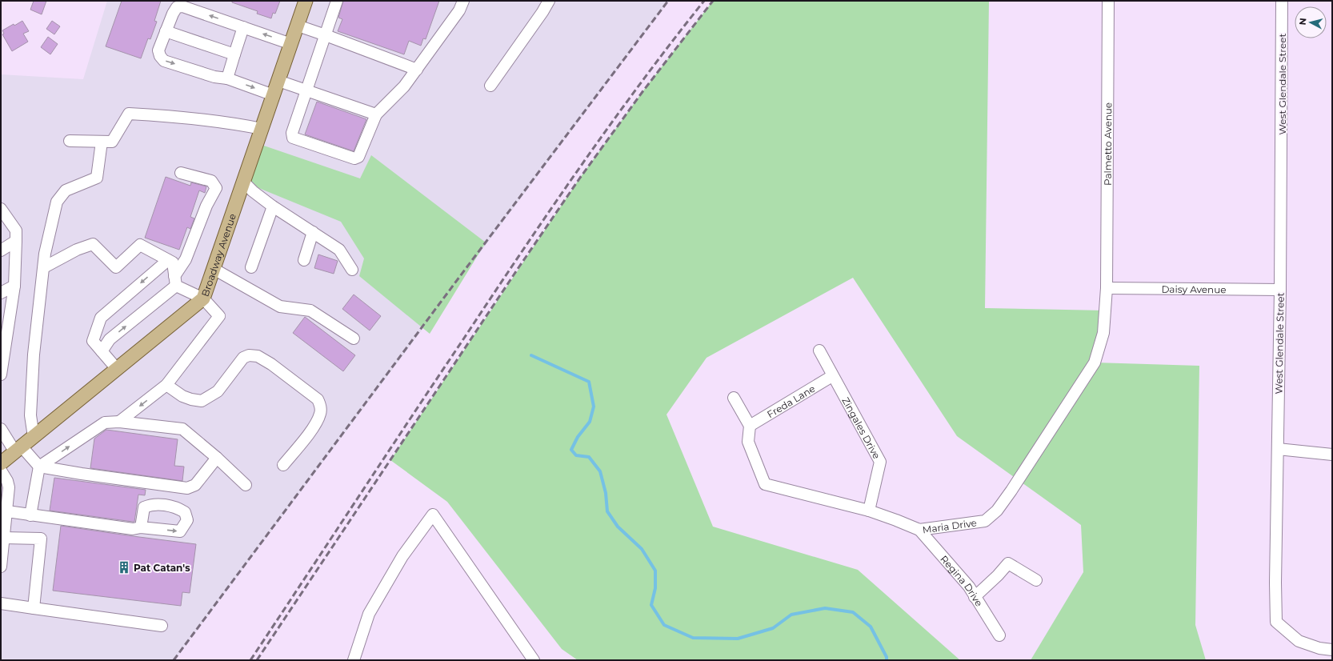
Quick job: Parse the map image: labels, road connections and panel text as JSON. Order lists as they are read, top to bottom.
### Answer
{
  "streets": {
    "main road": ["Broadway Avenue"],
    "street": [
      "West Glendale Street",
      "Palmetto Avenue",
      "Daisy Avenue",
      "Freda Lane",
      "Zingales Drive",
      "Maria Drive",
      "Regina Drive"
    ]
  },
  "crossings": [
    ["West Glendale Street", "Daisy Avenue"],
    ["Palmetto Avenue", "Daisy Avenue"],
    ["Palmetto Avenue", "Maria Drive"],
    ["Daisy Avenue", "Maria Drive"],
    ["Freda Lane", "Zingales Drive"],
    ["Freda Lane", "Maria Drive"],
    ["Zingales Drive", "Maria Drive"],
    ["Maria Drive", "Regina Drive"]
  ],
  "places": {
    "building": ["Pat Catan's"]
  },
  "north": "left"
}
